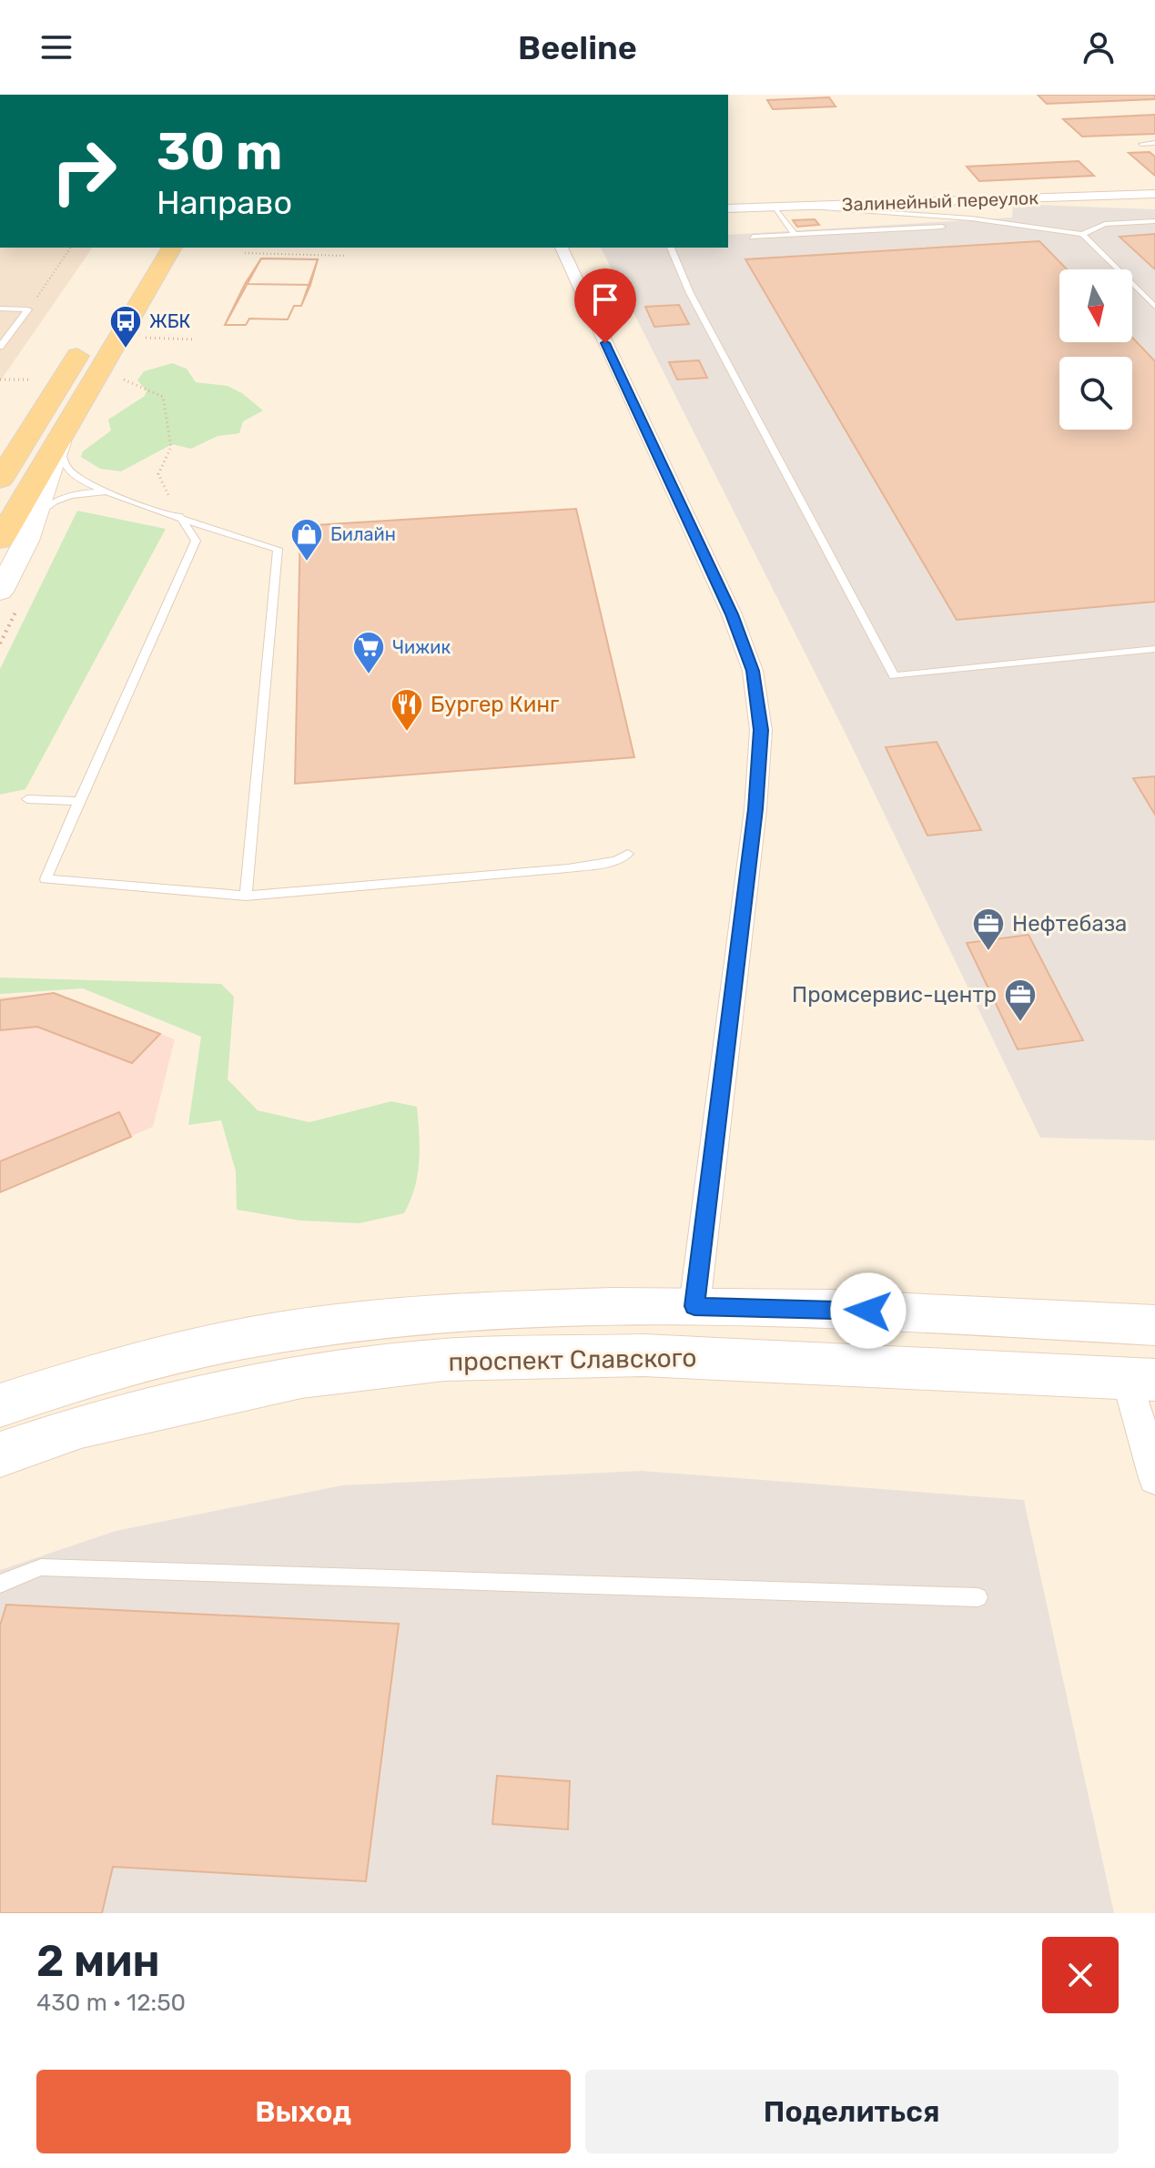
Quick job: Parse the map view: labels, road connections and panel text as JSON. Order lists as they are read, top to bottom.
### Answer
{
  "streets": {
    "main road": ["проспект Славского"],
    "street": ["Залинейный переулок"]
  },
  "places": {
    "bus stop": ["ЖБК"],
    "shop": ["Билайн"],
    "supermarket": ["Чижик"],
    "restaurant": ["Бургер Кинг"],
    "office": ["Нефтебаза", "Промсервис-центр"]
  },
  "north": "bottom",
  "page": {
    "header": "Beeline",
    "turn": ["30 m", "Направо"],
    "heading": ["2 мин", "430 m · 12:50"],
    "buttons": ["Выход", "Поделиться"]
  }
}
